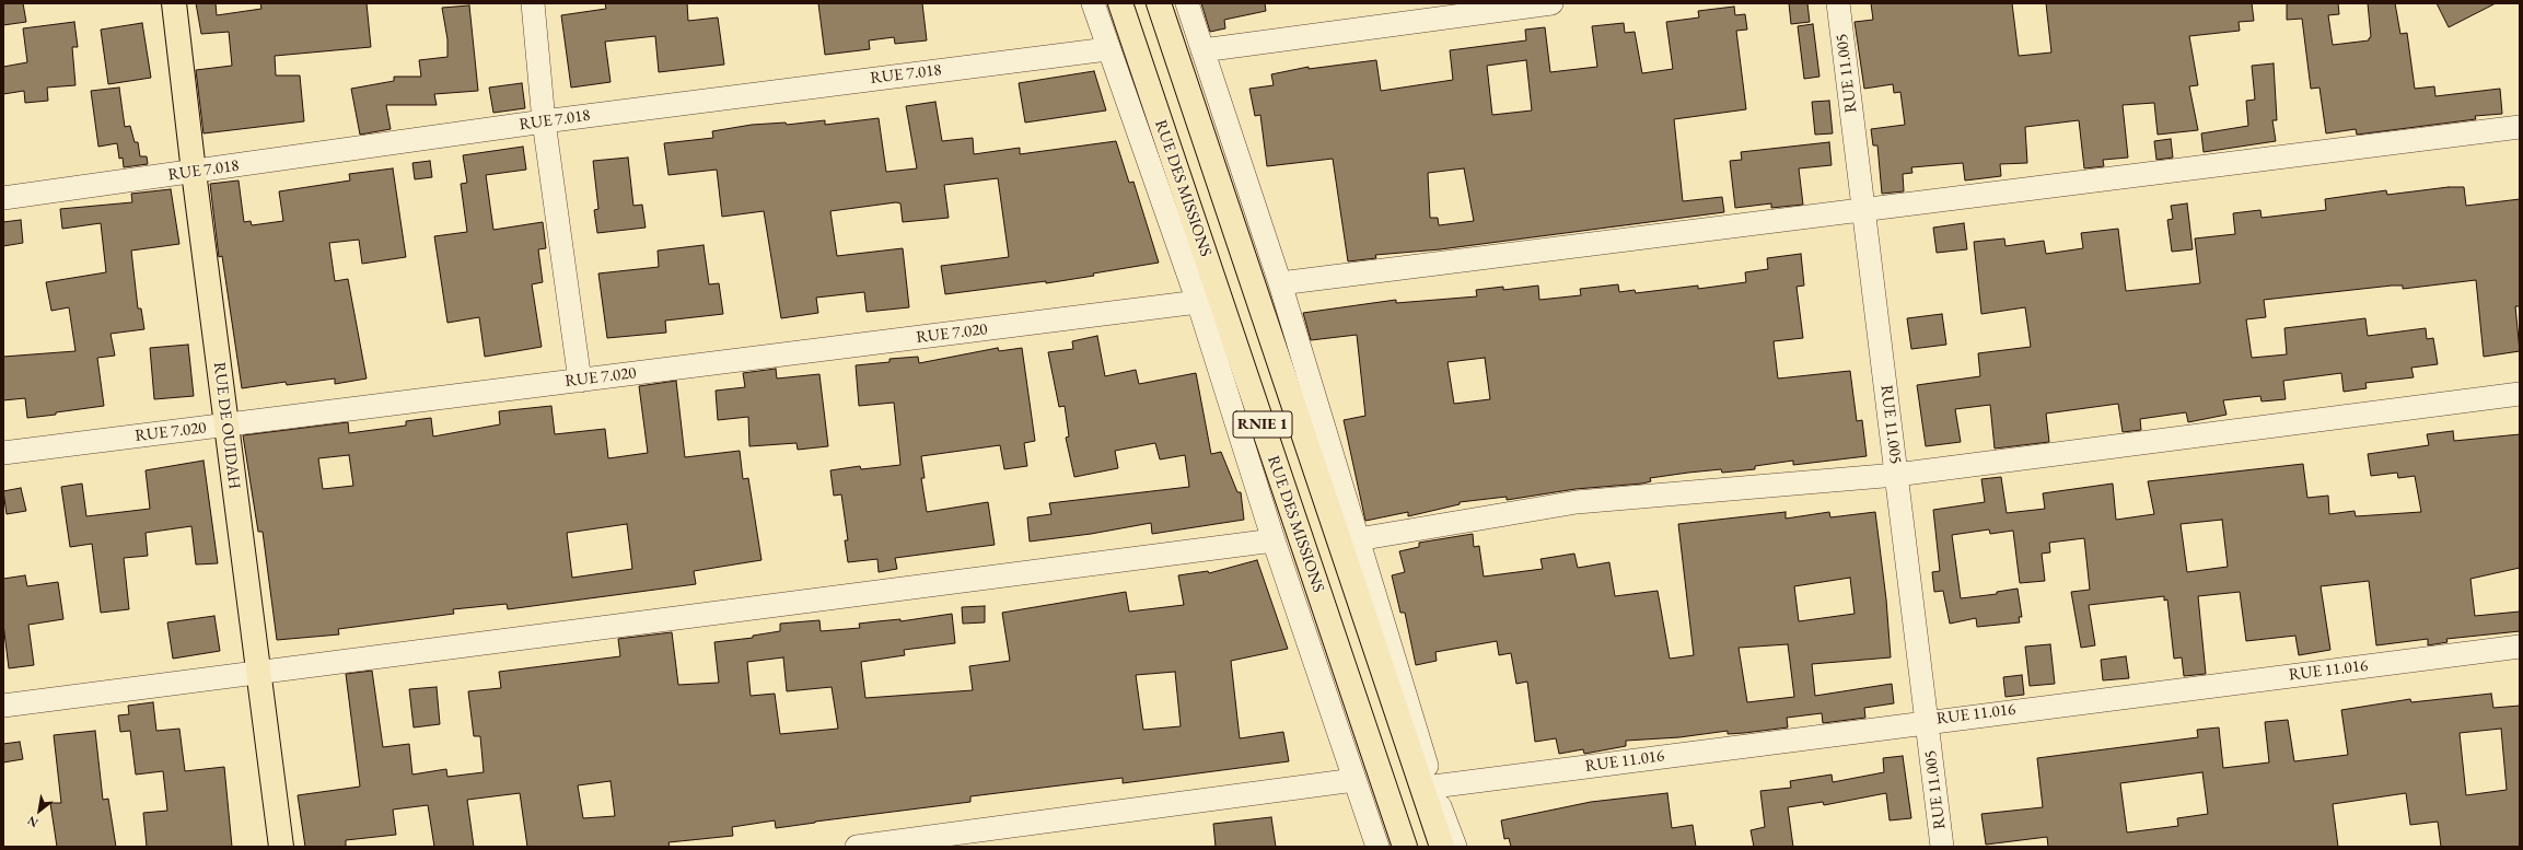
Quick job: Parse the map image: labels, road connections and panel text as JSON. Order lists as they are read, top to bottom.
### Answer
{
  "streets": {
    "main road": ["RUE DES MISSIONS", "RNIE 1", "RUE DE OUIDAH"],
    "street": [
      "RUE 11.005",
      "RUE 7.018",
      "RUE 7.020",
      "RUE 11.016"
    ]
  },
  "crossings": [
    ["RUE 11.005", "RUE 11.016"],
    ["RUE 7.018", "RUE DE OUIDAH"],
    ["RUE 7.020", "RUE DE OUIDAH"]
  ],
  "north": "bottom left"
}
